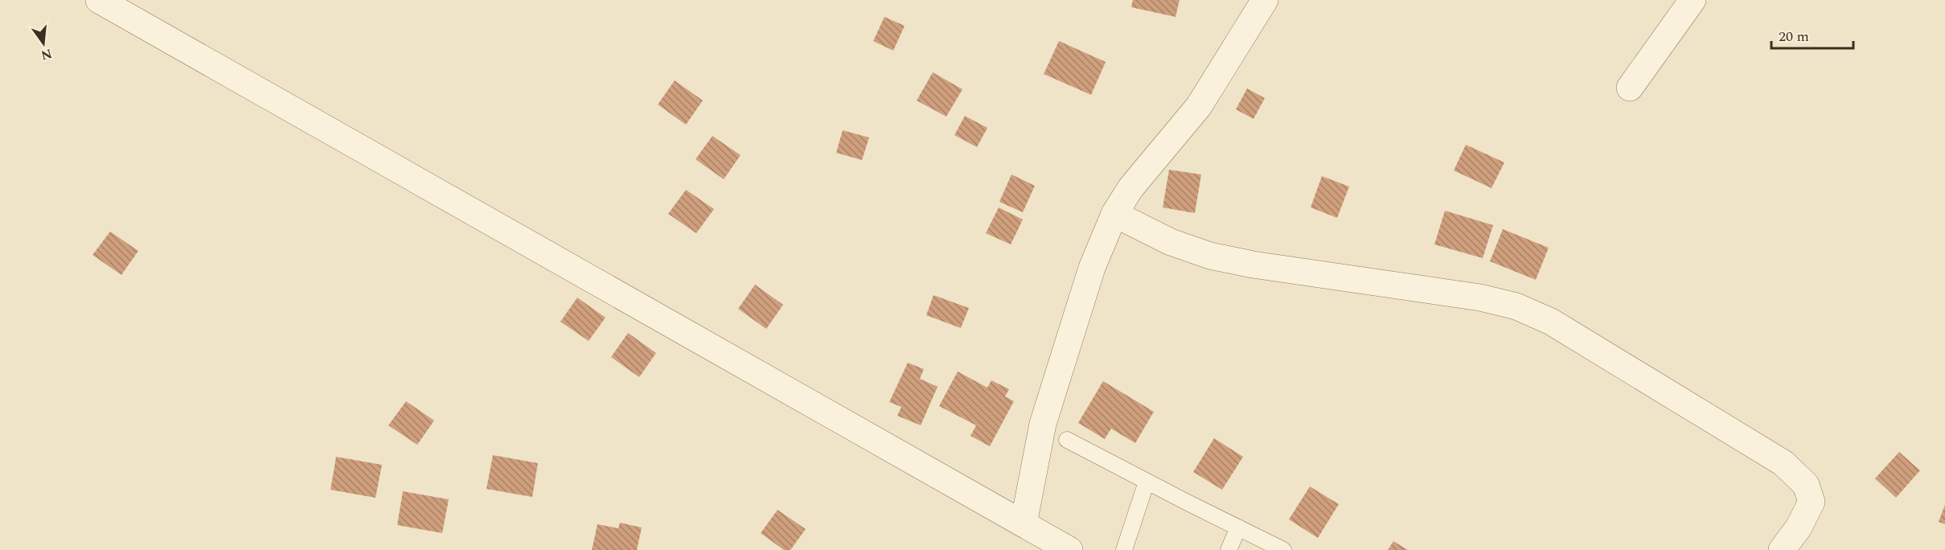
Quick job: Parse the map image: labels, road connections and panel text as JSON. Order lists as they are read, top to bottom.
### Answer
{
  "scale_bar": "20 m",
  "north": "bottom"
}
